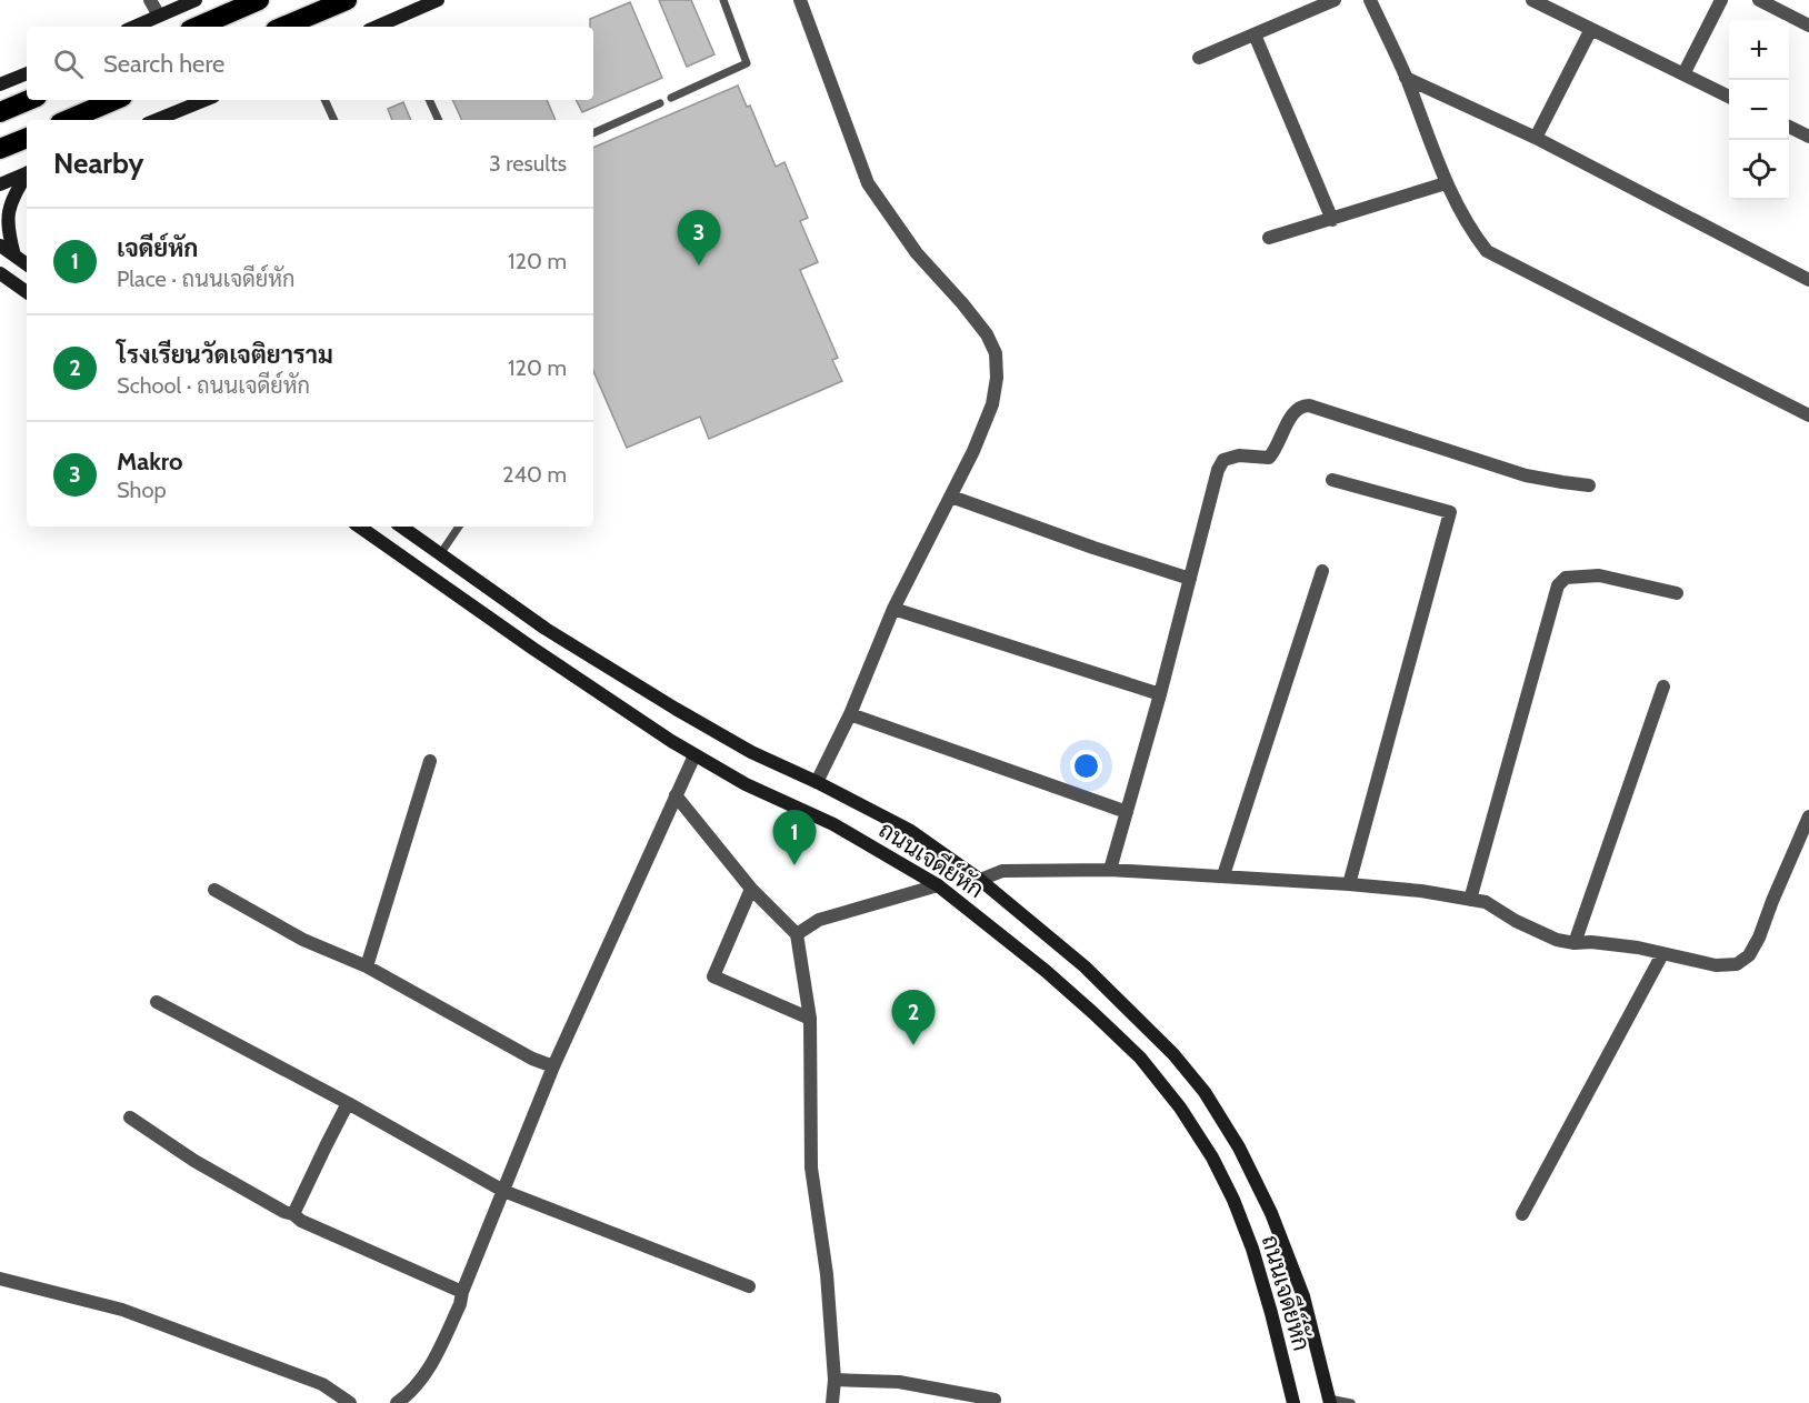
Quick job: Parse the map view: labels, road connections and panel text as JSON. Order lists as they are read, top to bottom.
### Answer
{
  "streets": {
    "main road": ["ถนนเจดีย์หัก"]
  },
  "page": {
    "map_buttons": ["+", "−"],
    "search": "Search here",
    "heading": ["Nearby", "3 results"],
    "list": [
      {
        "mark": "1",
        "name": "เจดีย์หัก",
        "note": "Place · ถนนเจดีย์หัก",
        "value": "120 m"
      },
      {
        "mark": "2",
        "name": "โรงเรียนวัดเจติยาราม",
        "note": "School · ถนนเจดีย์หัก",
        "value": "120 m"
      },
      {
        "mark": "3",
        "name": "Makro",
        "note": "Shop",
        "value": "240 m"
      }
    ],
    "pins": ["3", "1", "2"]
  }
}
